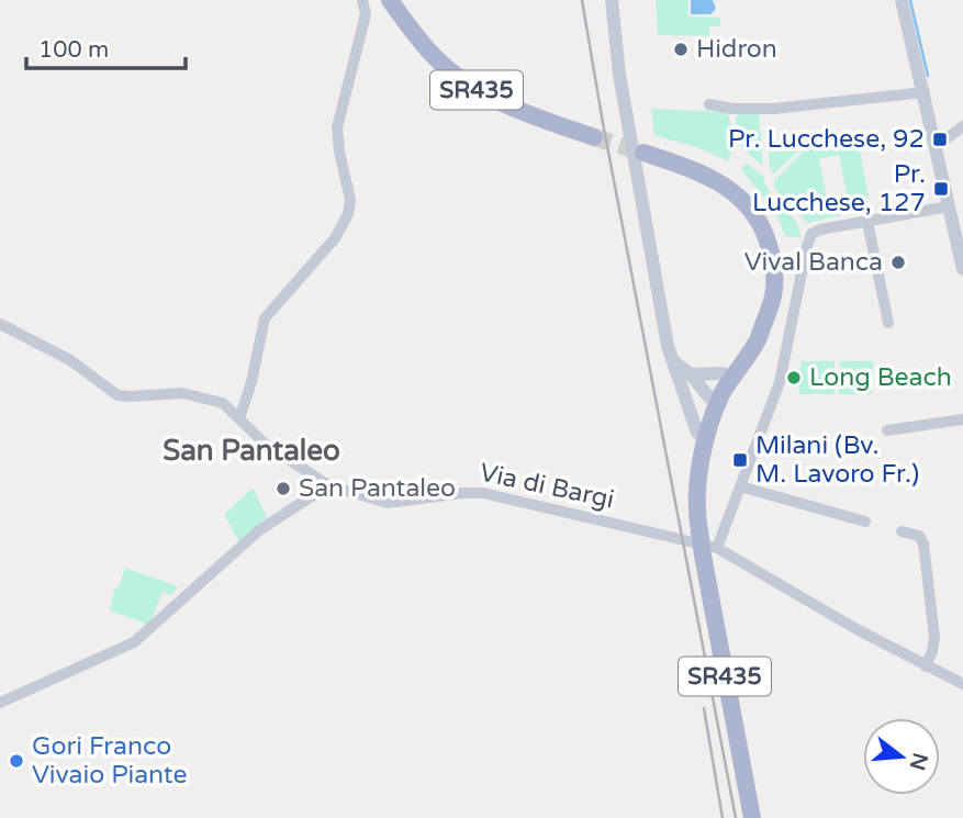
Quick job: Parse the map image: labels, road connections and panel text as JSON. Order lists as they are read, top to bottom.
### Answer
{
  "streets": {
    "main road": ["SR435"],
    "street": ["Via di Bargi"]
  },
  "crossings": [
    ["SR435", "Via di Bargi"]
  ],
  "districts": ["San Pantaleo"],
  "places": {
    "other": [
      "Hidron",
      "Vival Banca",
      "Long Beach",
      "San Pantaleo",
      "Gori Franco Vivaio Piante"
    ],
    "transit": ["Pr. Lucchese, 92", "Pr. Lucchese, 127", "Milani (Bv. M. Lavoro Fr.)"]
  },
  "scale_bar": "100 m",
  "north": "right"
}
